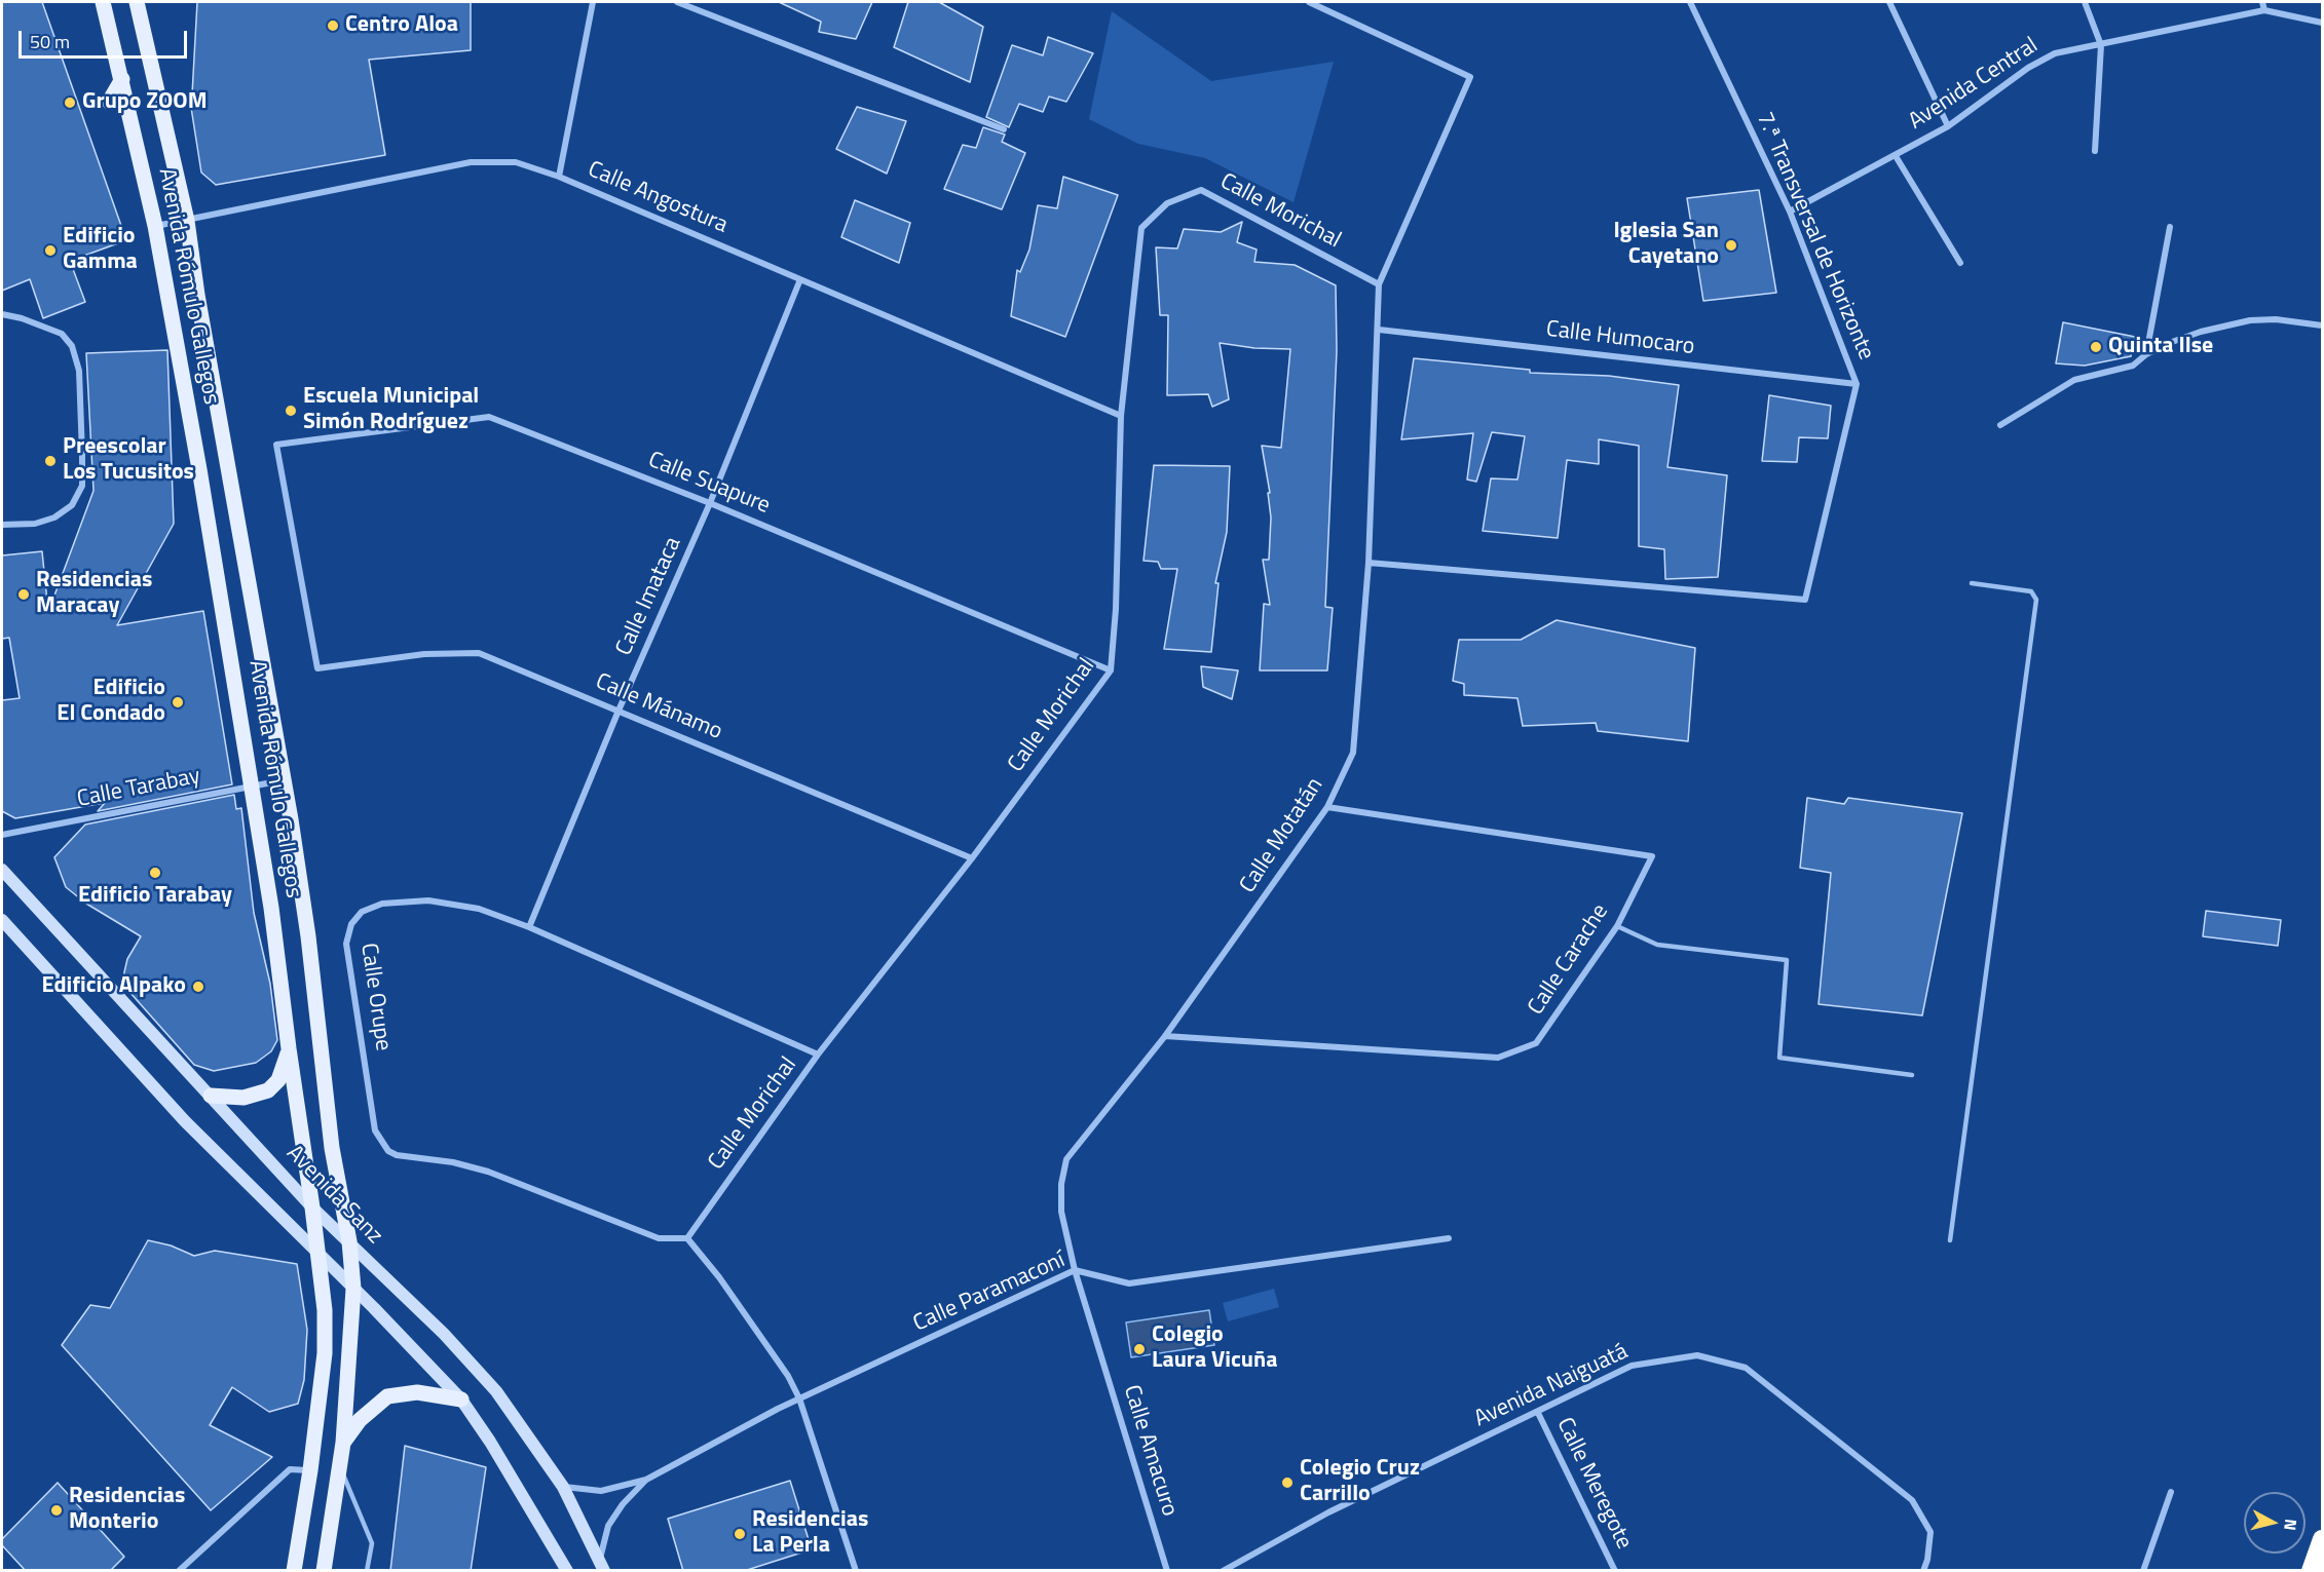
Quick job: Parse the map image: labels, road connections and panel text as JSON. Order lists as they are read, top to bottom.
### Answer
{
  "streets": {
    "main road": ["Avenida Rómulo Gallegos"],
    "street": [
      "Avenida Central",
      "Calle Angostura",
      "Calle Morichal",
      "7.ª Transversal de Horizonte",
      "Calle Humocaro",
      "Calle Suapure",
      "Calle Imataca",
      "Calle Mánamo",
      "Calle Tarabay",
      "Calle Motatán",
      "Calle Carache",
      "Calle Orupe",
      "Avenida Sanz",
      "Calle Paramaconí",
      "Avenida Naiguatá",
      "Calle Amacuro",
      "Calle Meregote"
    ]
  },
  "crossings": [
    ["Avenida Central", "7.ª Transversal de Horizonte"],
    ["Calle Angostura", "Calle Morichal"],
    ["Calle Angostura", "Avenida Rómulo Gallegos"],
    ["Calle Angostura", "Calle Imataca"],
    ["Calle Morichal", "Calle Suapure"],
    ["Calle Morichal", "Calle Mánamo"],
    ["Calle Morichal", "Calle Motatán"],
    ["Calle Morichal", "Calle Orupe"],
    ["7.ª Transversal de Horizonte", "Calle Humocaro"],
    ["7.ª Transversal de Horizonte", "Calle Motatán"],
    ["Avenida Rómulo Gallegos", "Calle Tarabay"],
    ["Avenida Rómulo Gallegos", "Avenida Sanz"],
    ["Calle Humocaro", "Calle Motatán"],
    ["Calle Suapure", "Calle Imataca"],
    ["Calle Suapure", "Calle Mánamo"],
    ["Calle Imataca", "Calle Mánamo"],
    ["Calle Imataca", "Calle Orupe"],
    ["Calle Motatán", "Calle Carache"],
    ["Calle Motatán", "Calle Paramaconí"],
    ["Calle Motatán", "Calle Amacuro"],
    ["Avenida Sanz", "Calle Paramaconí"],
    ["Calle Paramaconí", "Calle Amacuro"],
    ["Avenida Naiguatá", "Calle Meregote"]
  ],
  "places": [
    "Centro Aloa",
    "Grupo ZOOM",
    "Iglesia San Cayetano",
    "Edificio Gamma",
    "Quinta Ilse",
    "Escuela Municipal Simón Rodríguez",
    "Preescolar Los Tucusitos",
    "Residencias Maracay",
    "Edificio El Condado",
    "Edificio Tarabay",
    "Edificio Alpako",
    "Colegio Laura Vicuña",
    "Colegio Cruz Carrillo",
    "Residencias Monterio",
    "Residencias La Perla"
  ],
  "scale_bar": "50 m",
  "north": "right"
}
